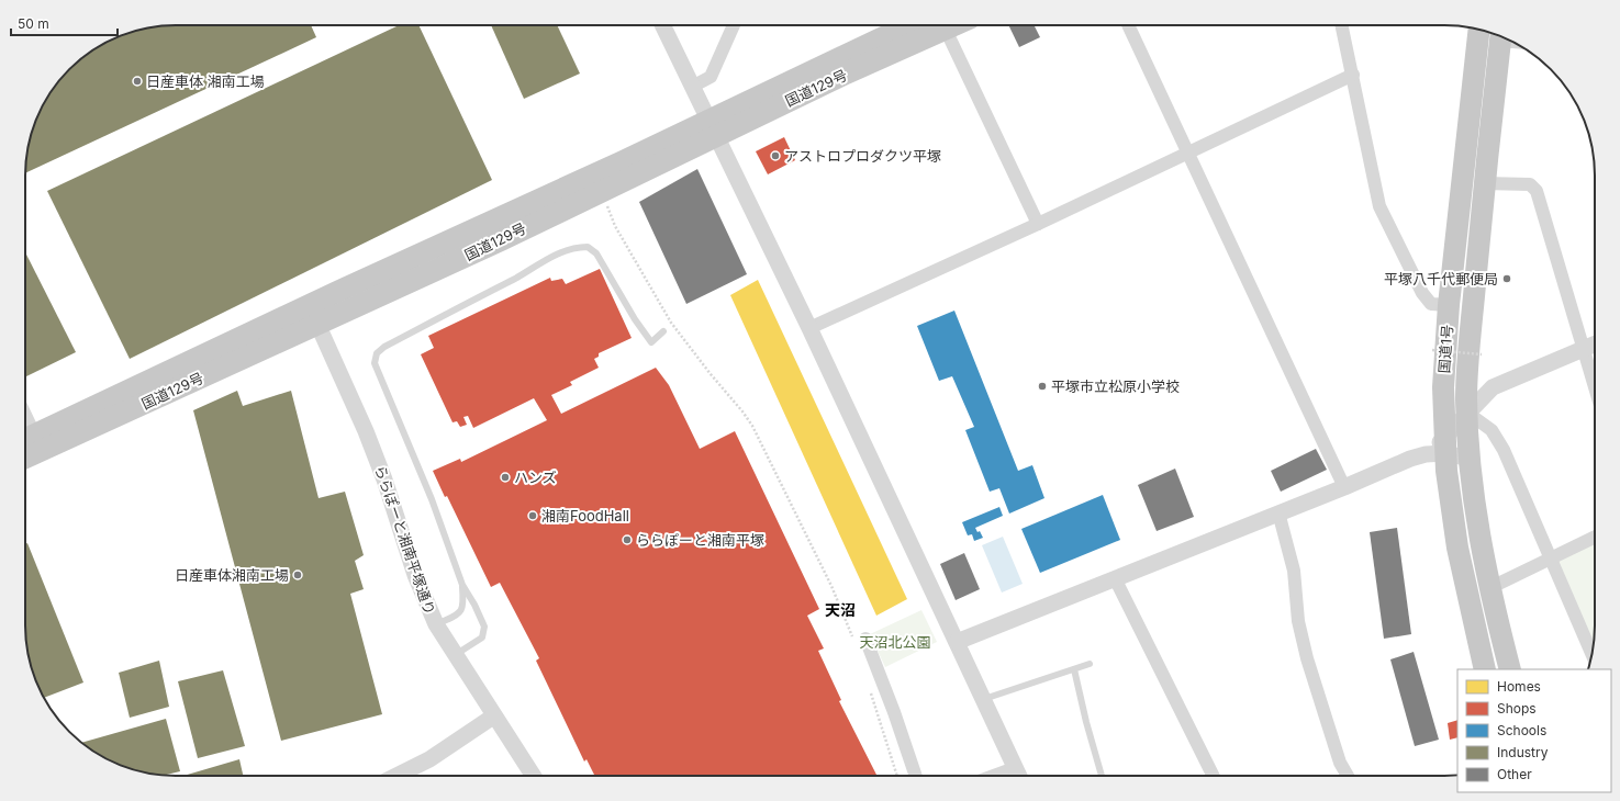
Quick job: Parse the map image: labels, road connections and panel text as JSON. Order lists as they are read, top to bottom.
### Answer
{
  "streets": {
    "highway": ["国道129号", "国道1号"],
    "street": ["ららぽーと湘南平塚通り"]
  },
  "crossings": [
    ["国道129号", "ららぽーと湘南平塚通り"]
  ],
  "districts": ["天沼"],
  "parks": ["天沼北公園"],
  "places": [
    "日産車体 湘南工場",
    "アストロプロダクツ平塚",
    "平塚八千代郵便局",
    "平塚市立松原小学校",
    "ハンズ",
    "湘南FoodHall",
    "ららぽーと湘南平塚",
    "日産車体湘南工場"
  ],
  "legend": [
    "Homes",
    "Shops",
    "Schools",
    "Industry",
    "Other"
  ],
  "scale_bar": "50 m"
}
